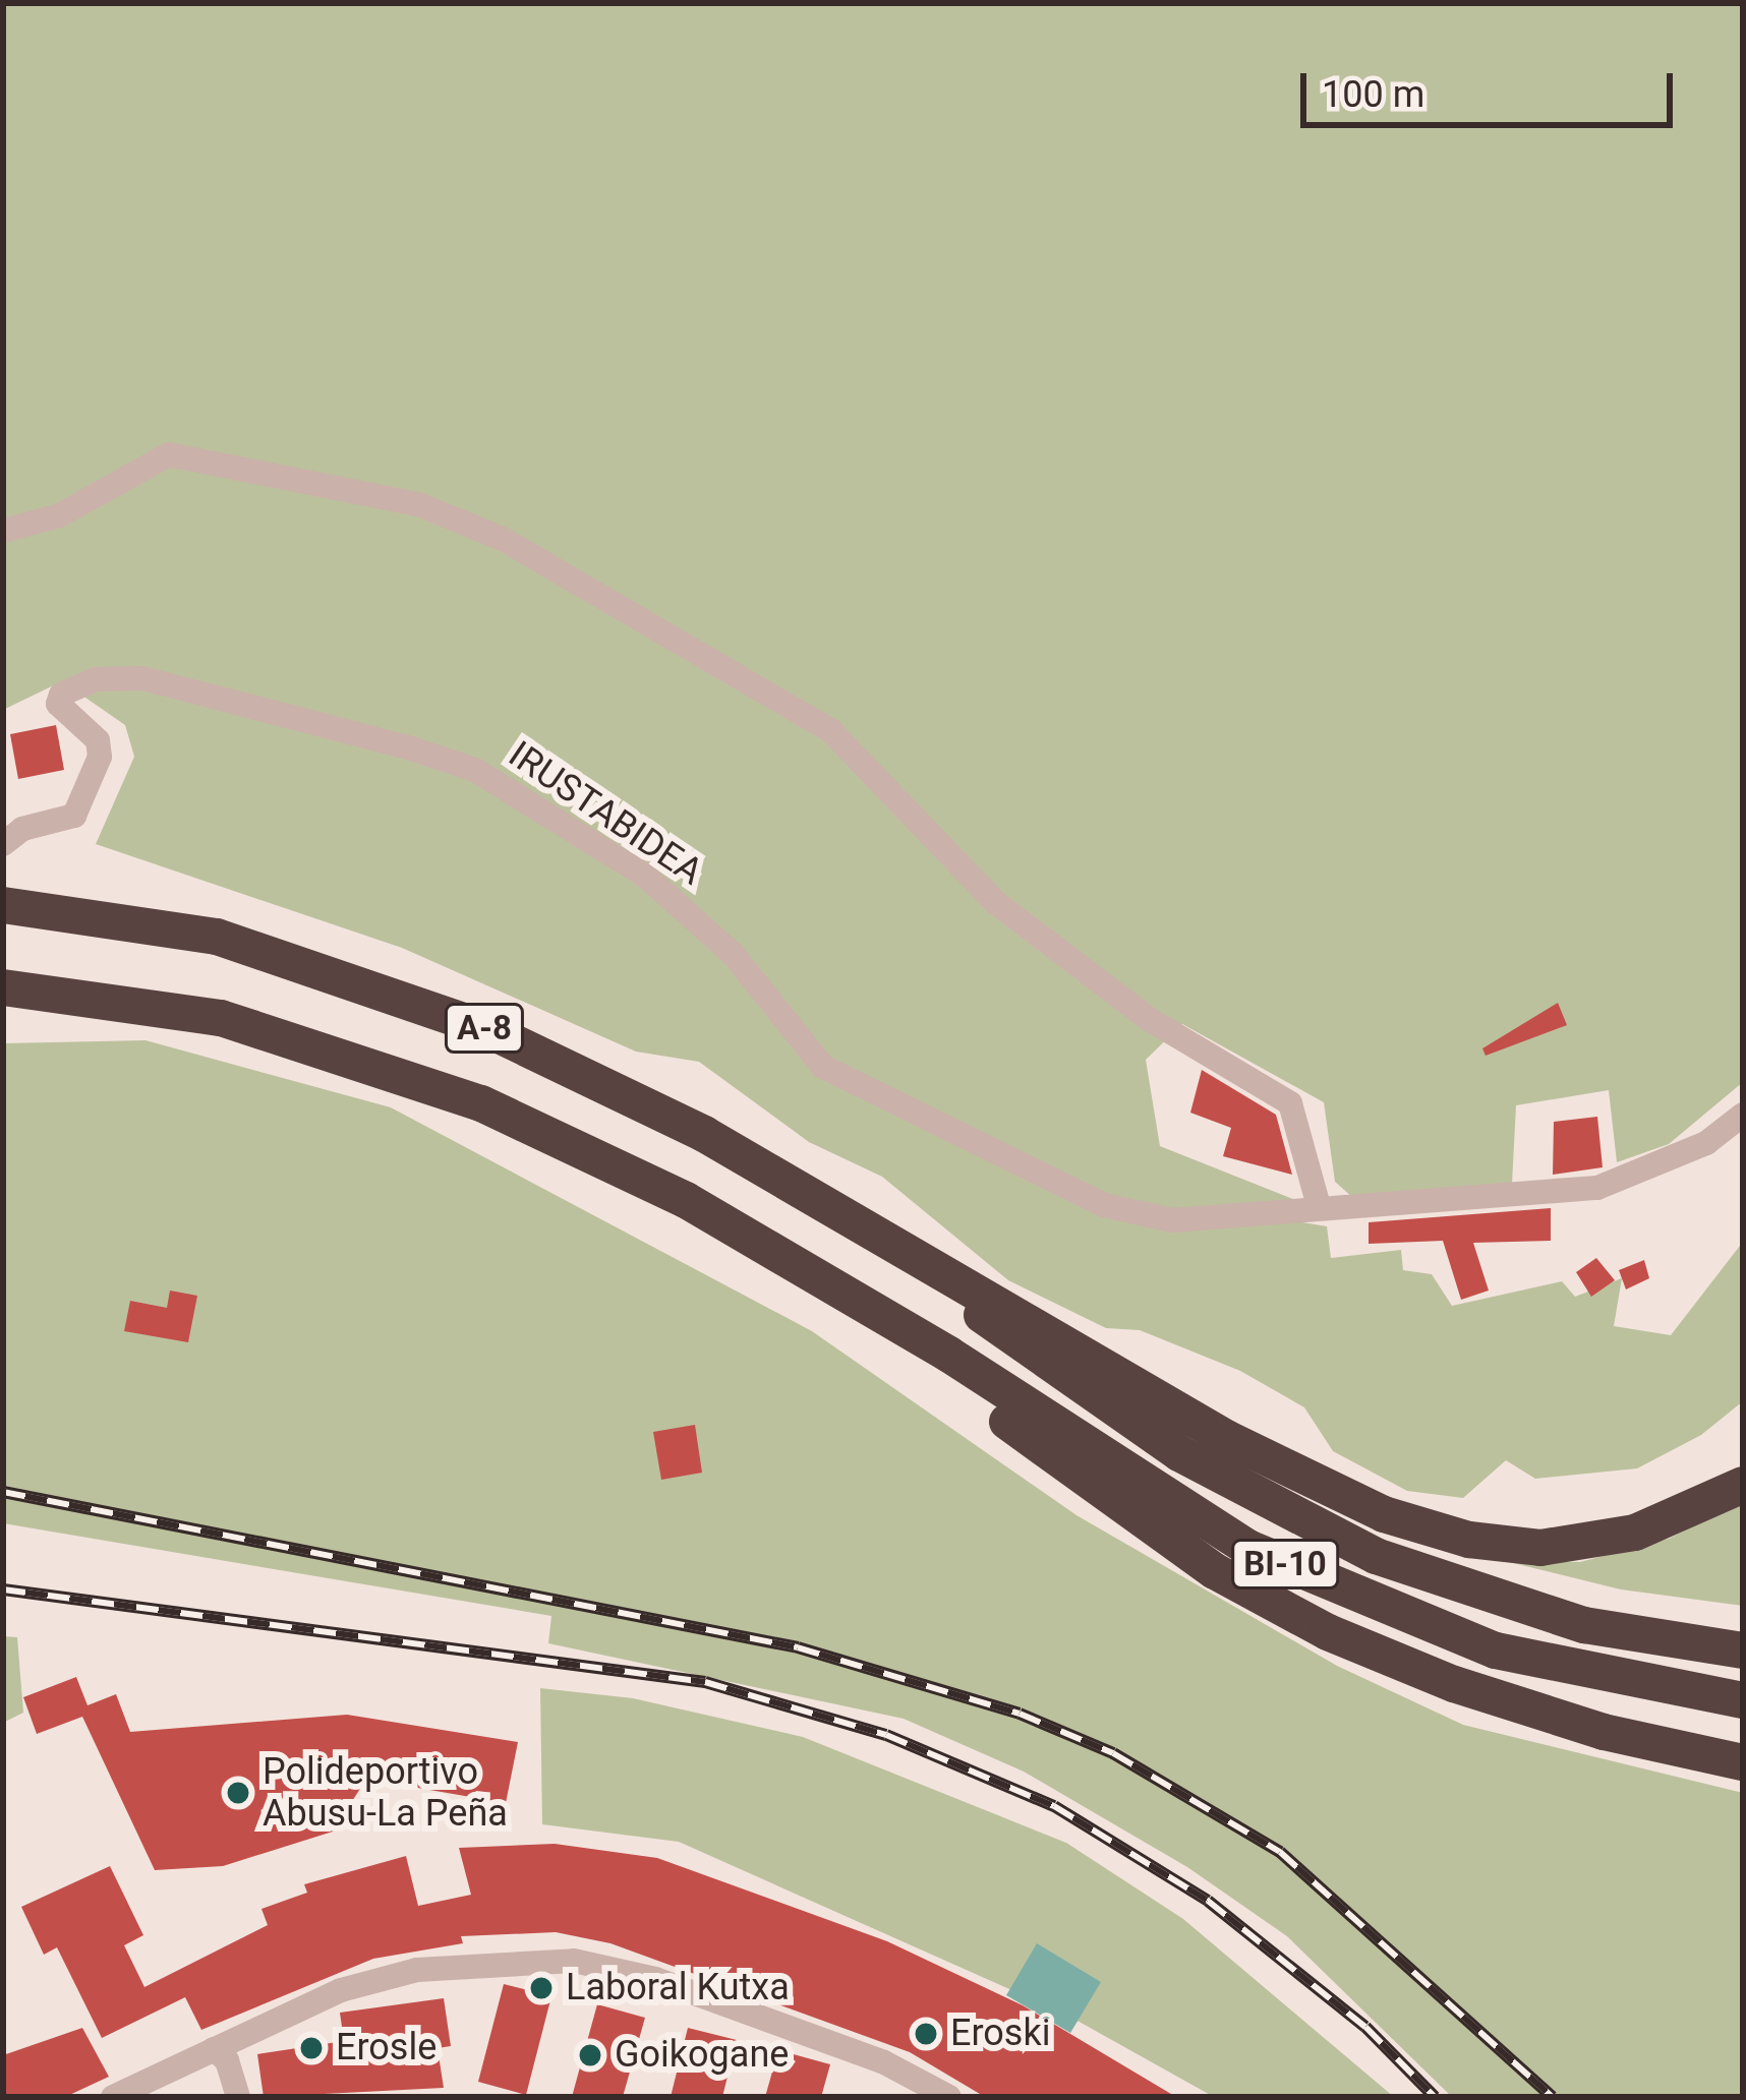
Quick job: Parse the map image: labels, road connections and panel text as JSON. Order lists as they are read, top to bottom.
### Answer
{
  "streets": {
    "highway": ["A-8", "BI-10"],
    "street": ["IRUSTABIDEA"]
  },
  "crossings": [
    ["A-8", "BI-10"]
  ],
  "places": [
    "Polideportivo Abusu-La Peña",
    "Laboral Kutxa",
    "Eroski",
    "Erosle",
    "Goikogane"
  ],
  "scale_bar": "100 m"
}
